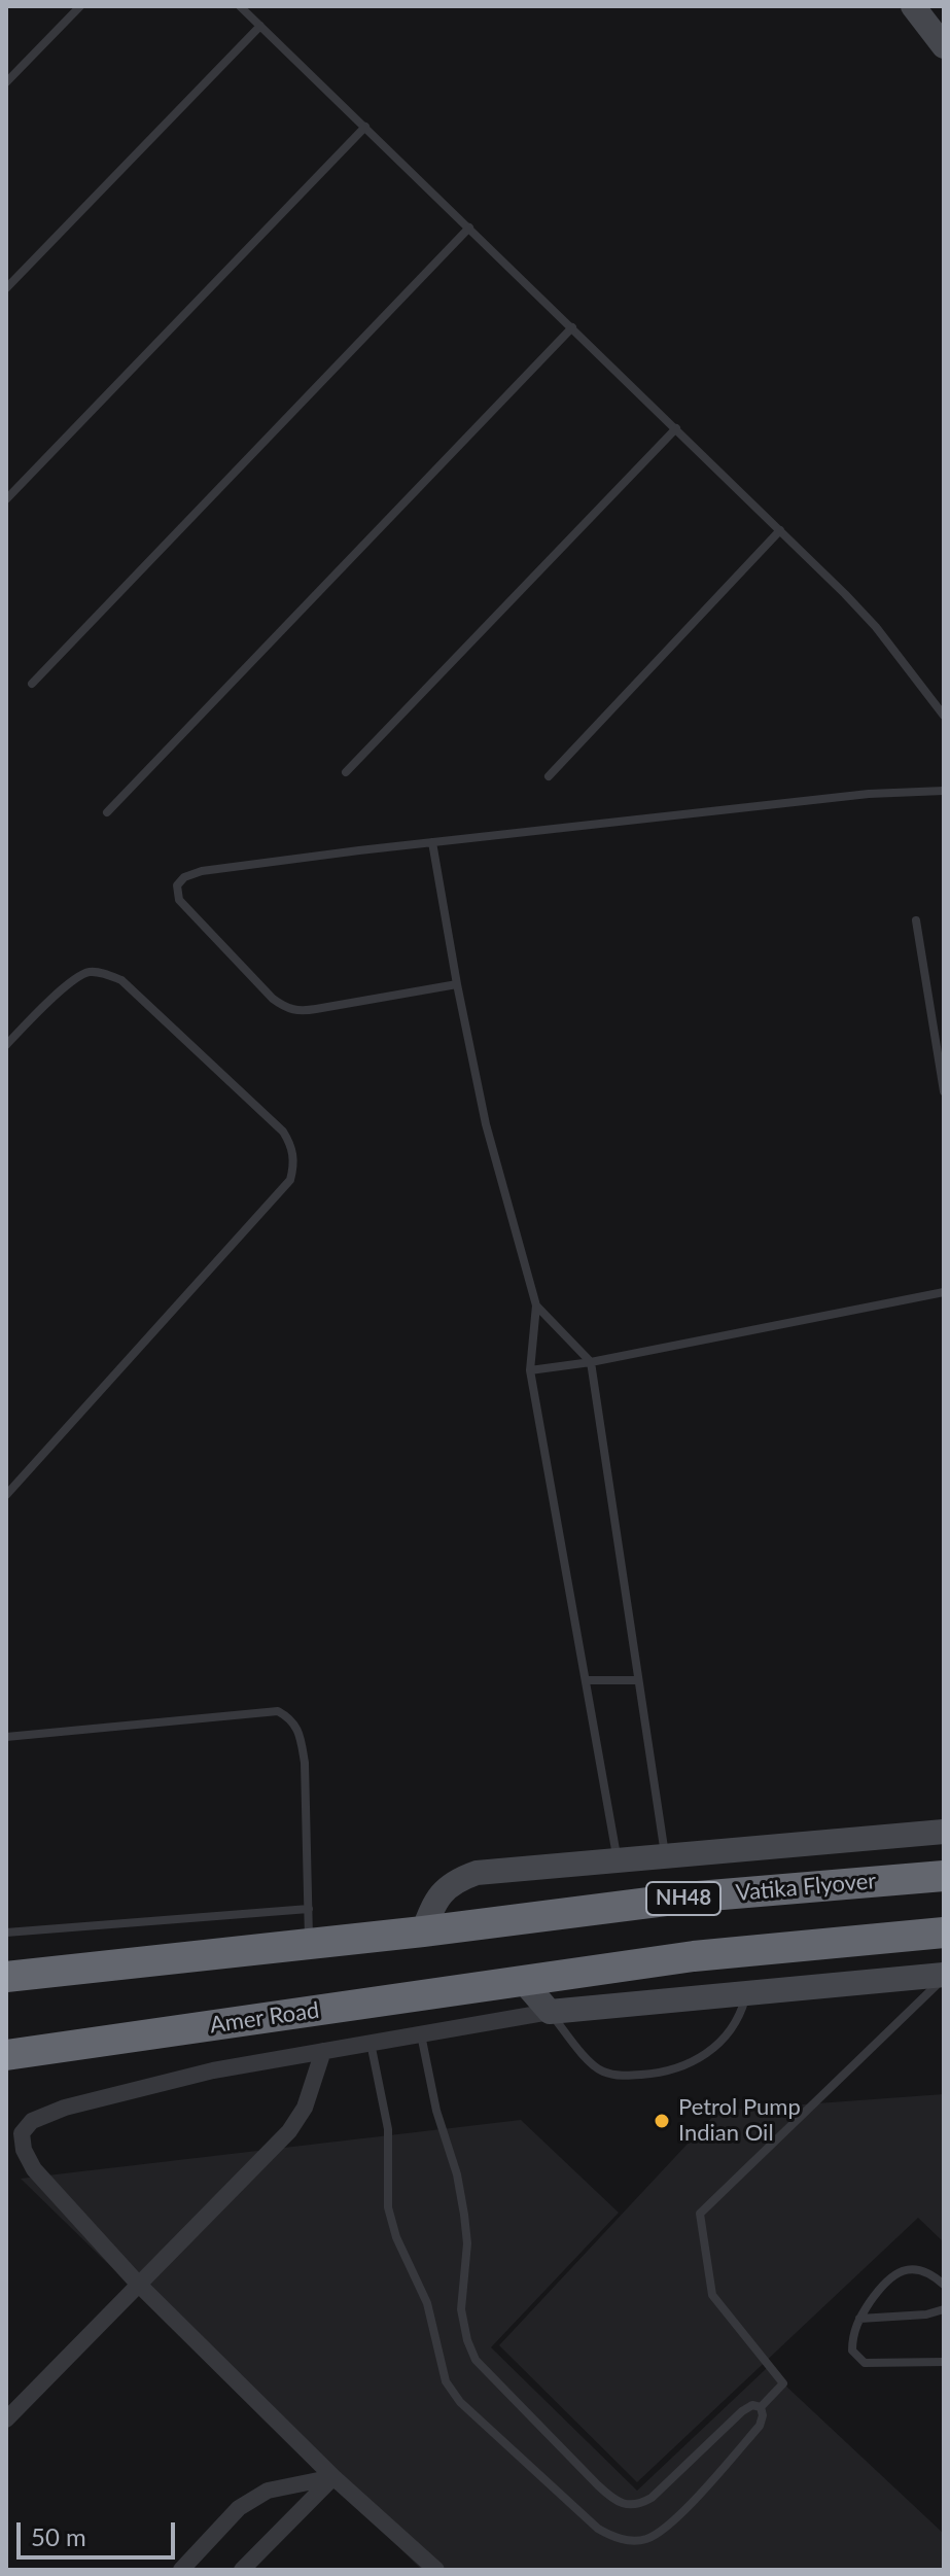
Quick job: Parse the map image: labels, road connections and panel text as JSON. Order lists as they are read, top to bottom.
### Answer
{
  "streets": {
    "highway": ["Vatika Flyover", "NH48", "Amer Road"]
  },
  "crossings": [
    ["Vatika Flyover", "NH48"]
  ],
  "places": ["Petrol Pump Indian Oil"],
  "scale_bar": "50 m"
}
